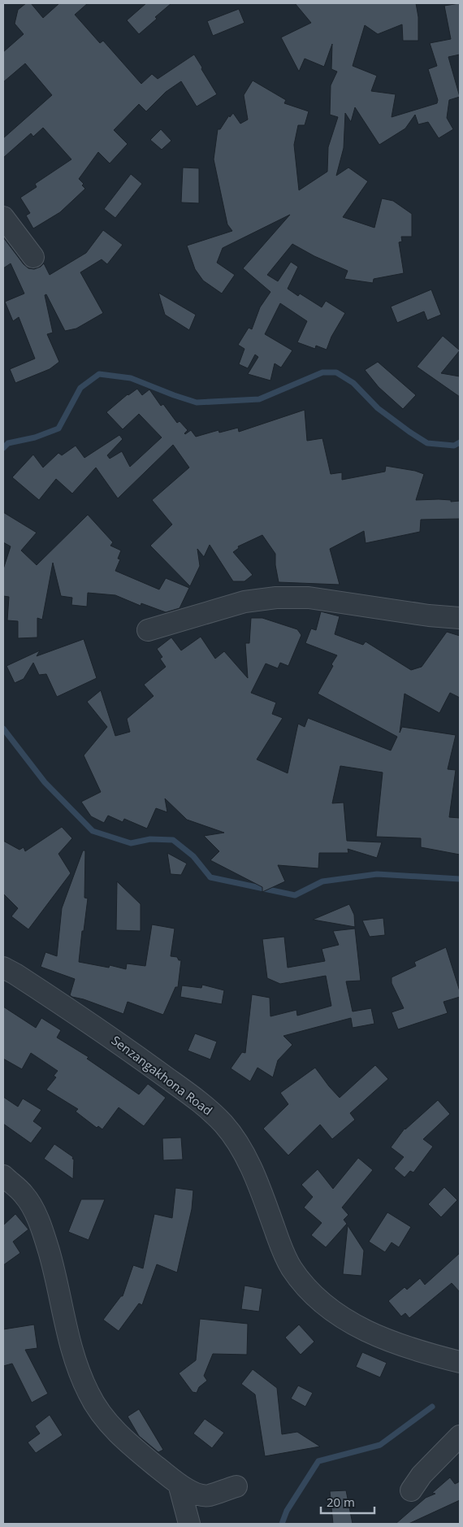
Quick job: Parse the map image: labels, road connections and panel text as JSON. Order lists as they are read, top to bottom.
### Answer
{
  "streets": {
    "street": ["Senzangakhona Road"]
  },
  "scale_bar": "20 m"
}
